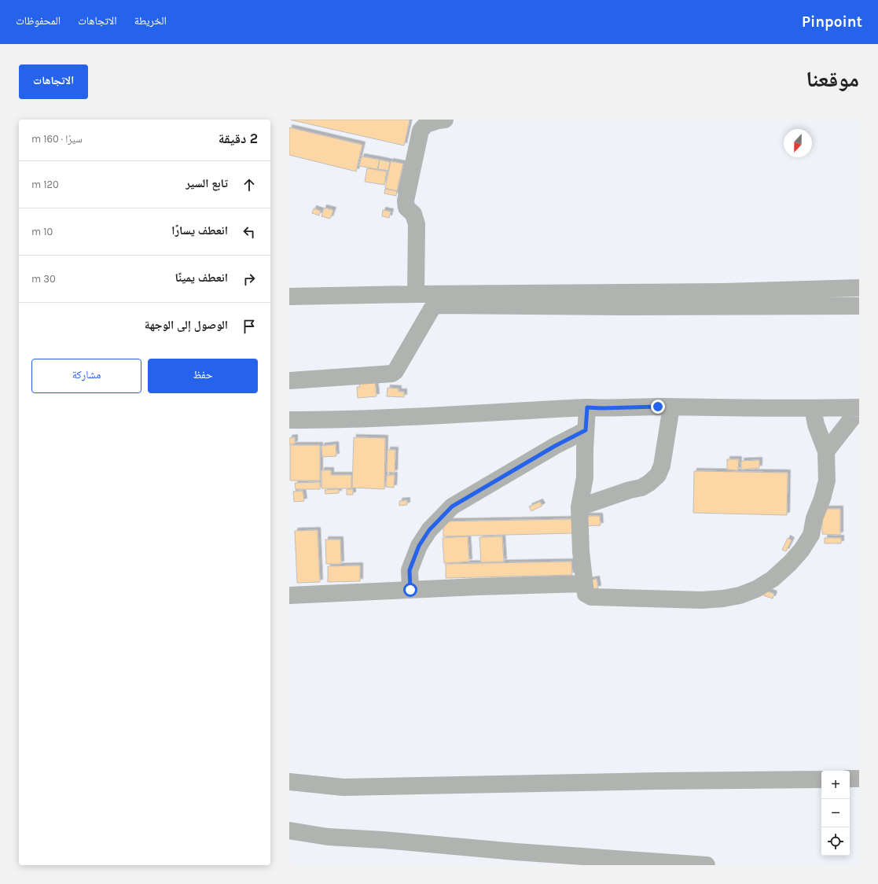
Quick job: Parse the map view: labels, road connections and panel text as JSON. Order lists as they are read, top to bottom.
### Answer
{
  "north": "bottom",
  "page": {
    "header": "Pinpoint",
    "nav": ["الخريطة", "الاتجاهات", "المحفوظات"],
    "title": "موقعنا",
    "buttons": [
      "الاتجاهات",
      ["حفظ", "مشاركة"]
    ],
    "heading": ["2 دقيقة", "سيرًا · 160 m"],
    "list": [
      ["تابع السير", "120 m"],
      ["انعطف يسارًا", "10 m"],
      ["انعطف يمينًا", "30 m"],
      "الوصول إلى الوجهة"
    ],
    "map_buttons": ["+", "−"]
  }
}
